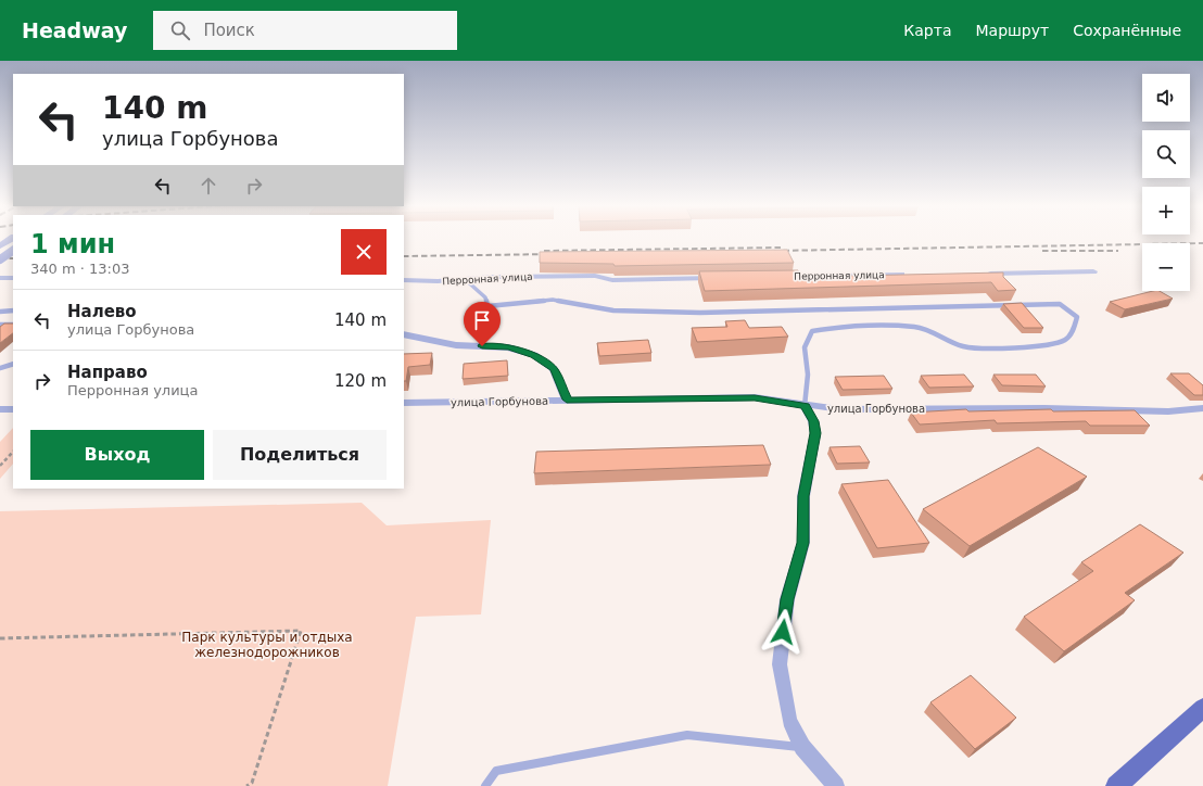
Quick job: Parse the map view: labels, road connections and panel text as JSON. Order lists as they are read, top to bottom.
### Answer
{
  "streets": {
    "street": ["Перронная улица", "улица Горбунова"]
  },
  "parks": ["Парк культуры и отдыха железнодорожников"],
  "page": {
    "header": "Headway",
    "search": "Поиск",
    "nav": ["Карта", "Маршрут", "Сохранённые"],
    "map_buttons": ["+", "−"],
    "turn": ["140 m", "улица Горбунова"],
    "heading": ["1 мин", "340 m · 13:03"],
    "list": [
      {
        "name": "Налево",
        "note": "улица Горбунова",
        "value": "140 m"
      },
      {
        "name": "Направо",
        "note": "Перронная улица",
        "value": "120 m"
      }
    ],
    "buttons": ["Выход", "Поделиться"]
  }
}
